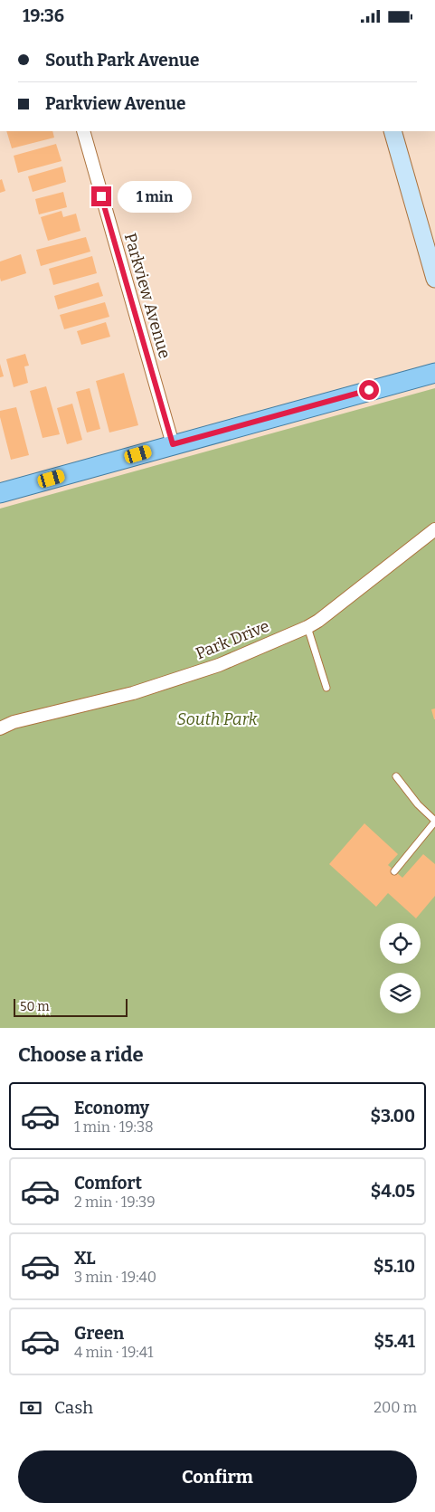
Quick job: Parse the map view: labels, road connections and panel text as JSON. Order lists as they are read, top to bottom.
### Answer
{
  "streets": {
    "street": ["Parkview Avenue", "Park Drive"]
  },
  "parks": ["South Park"],
  "scale_bar": "50 m",
  "page": {
    "status": "19:36",
    "banner": ["South Park Avenue", "Parkview Avenue"],
    "bubble": "1 min",
    "scale": "50 m",
    "heading": "Choose a ride",
    "list": [
      {
        "name": "Economy",
        "note": "1 min · 19:38",
        "value": "$3.00"
      },
      {
        "name": "Comfort",
        "note": "2 min · 19:39",
        "value": "$4.05"
      },
      {
        "name": "XL",
        "note": "3 min · 19:40",
        "value": "$5.10"
      },
      {
        "name": "Green",
        "note": "4 min · 19:41",
        "value": "$5.41"
      }
    ],
    "pay": ["Cash", "200 m"],
    "buttons": "Confirm"
  }
}
